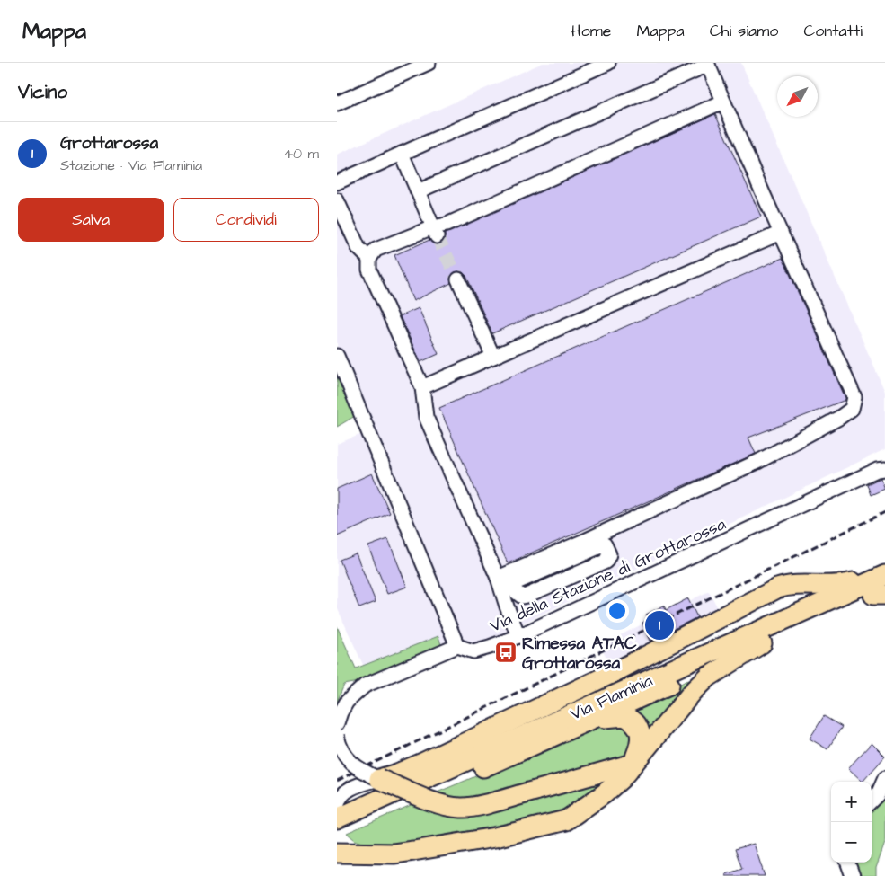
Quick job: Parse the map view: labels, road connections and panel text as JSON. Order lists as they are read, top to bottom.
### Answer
{
  "streets": {
    "highway": ["Via Flaminia"],
    "street": ["Via della Stazione di Grottarossa"]
  },
  "places": {
    "bus stop": ["Rimessa ATAC Grottarossa"]
  },
  "north": "bottom left",
  "page": {
    "header": "Mappa",
    "nav": [
      "Home",
      "Mappa",
      "Chi siamo",
      "Contatti"
    ],
    "heading": "Vicino",
    "list": [
      {
        "mark": "1",
        "name": "Grottarossa",
        "note": "Stazione · Via Flaminia",
        "value": "40 m"
      }
    ],
    "buttons": ["Salva", "Condividi"],
    "pins": "1",
    "map_buttons": ["+", "−"]
  }
}
